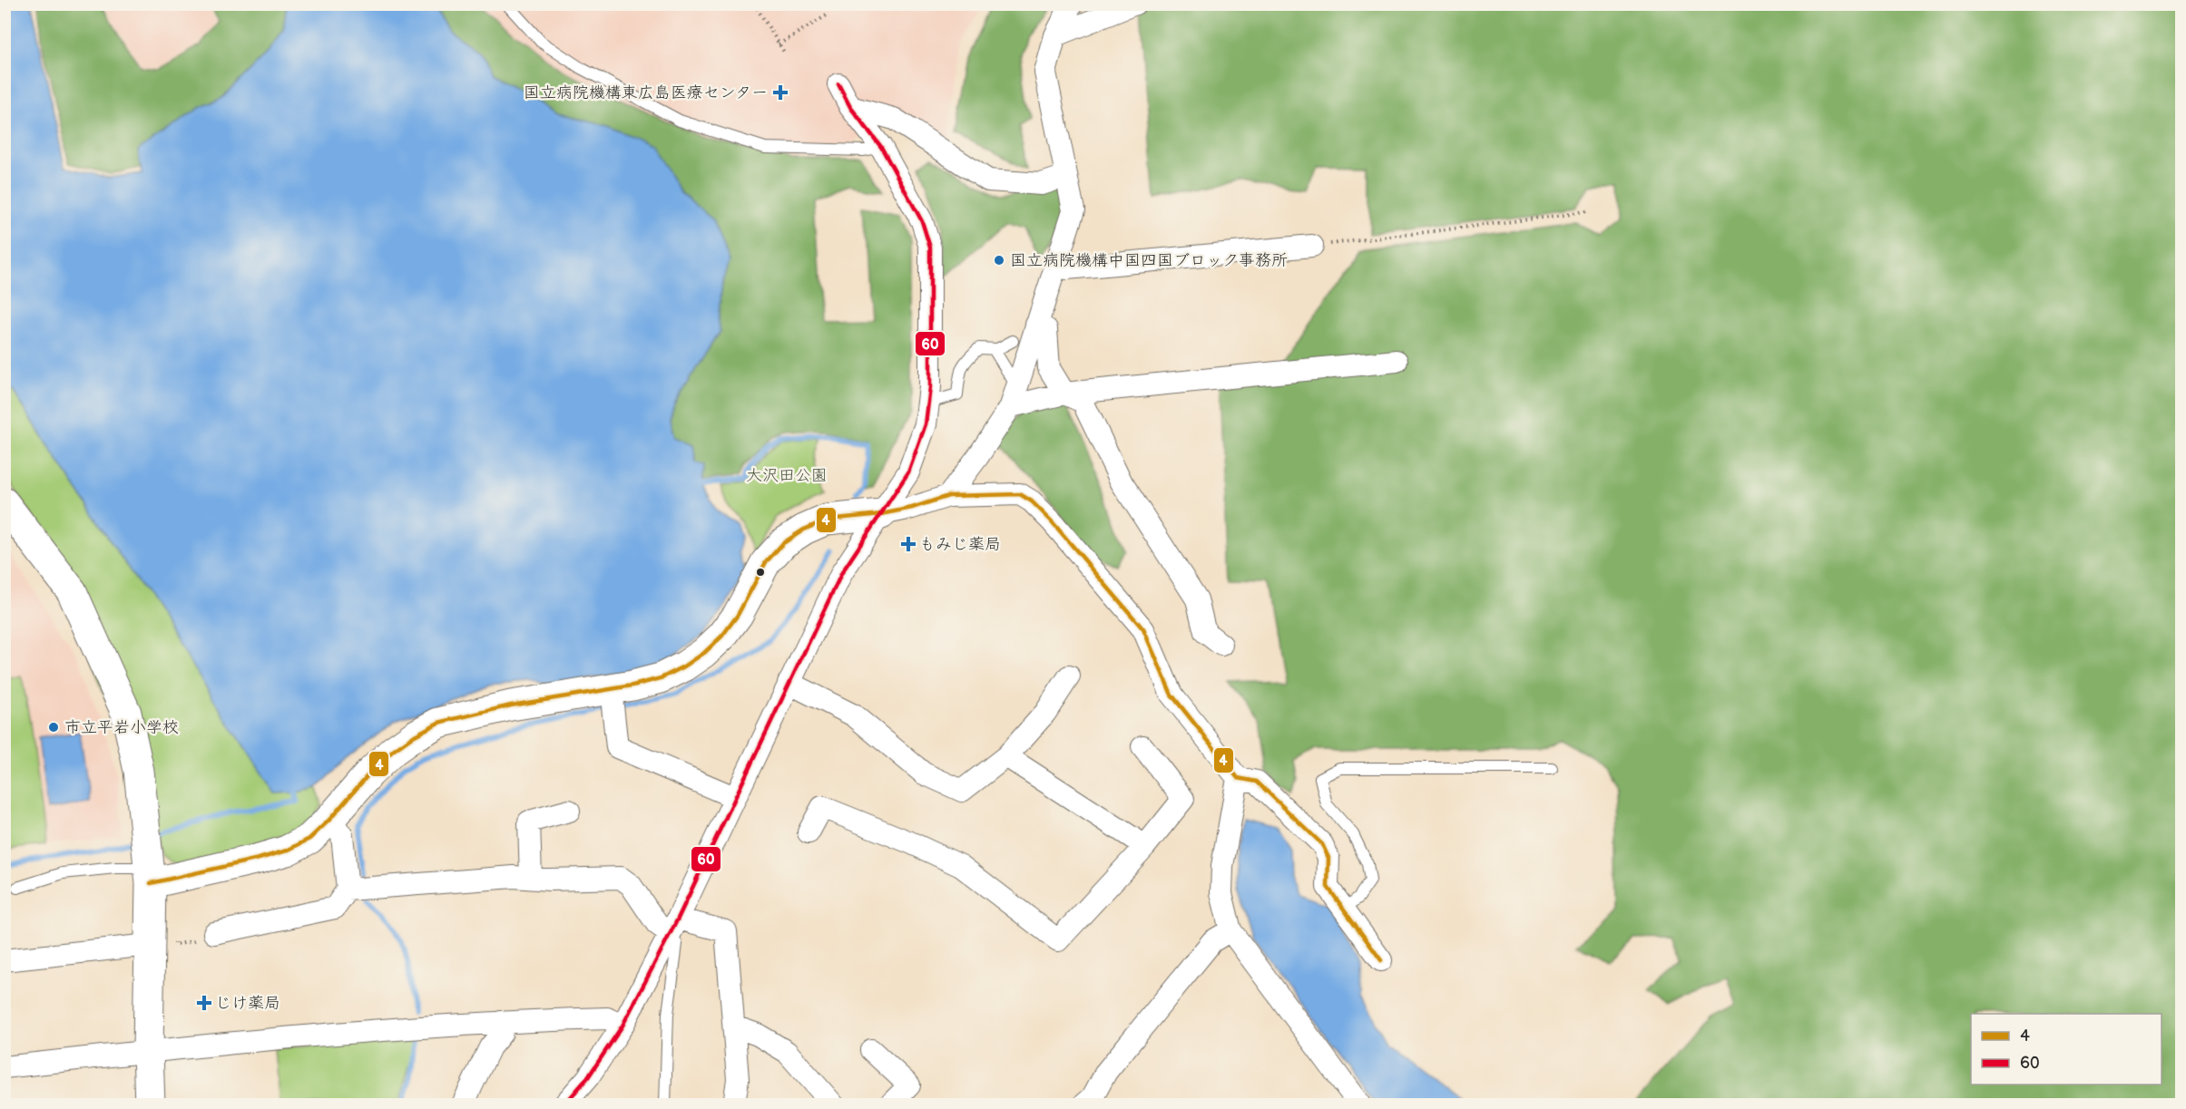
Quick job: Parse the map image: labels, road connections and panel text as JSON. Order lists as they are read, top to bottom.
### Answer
{
  "parks": ["大沢田公園"],
  "places": {
    "health": ["国立病院機構東広島医療センター", "もみじ薬局", "じけ薬局"],
    "other": ["国立病院機構中国四国ブロック事務所", "市立平岩小学校"]
  },
  "lines": ["transit line 60", "transit line 4"],
  "legend": ["4", "60"]
}
